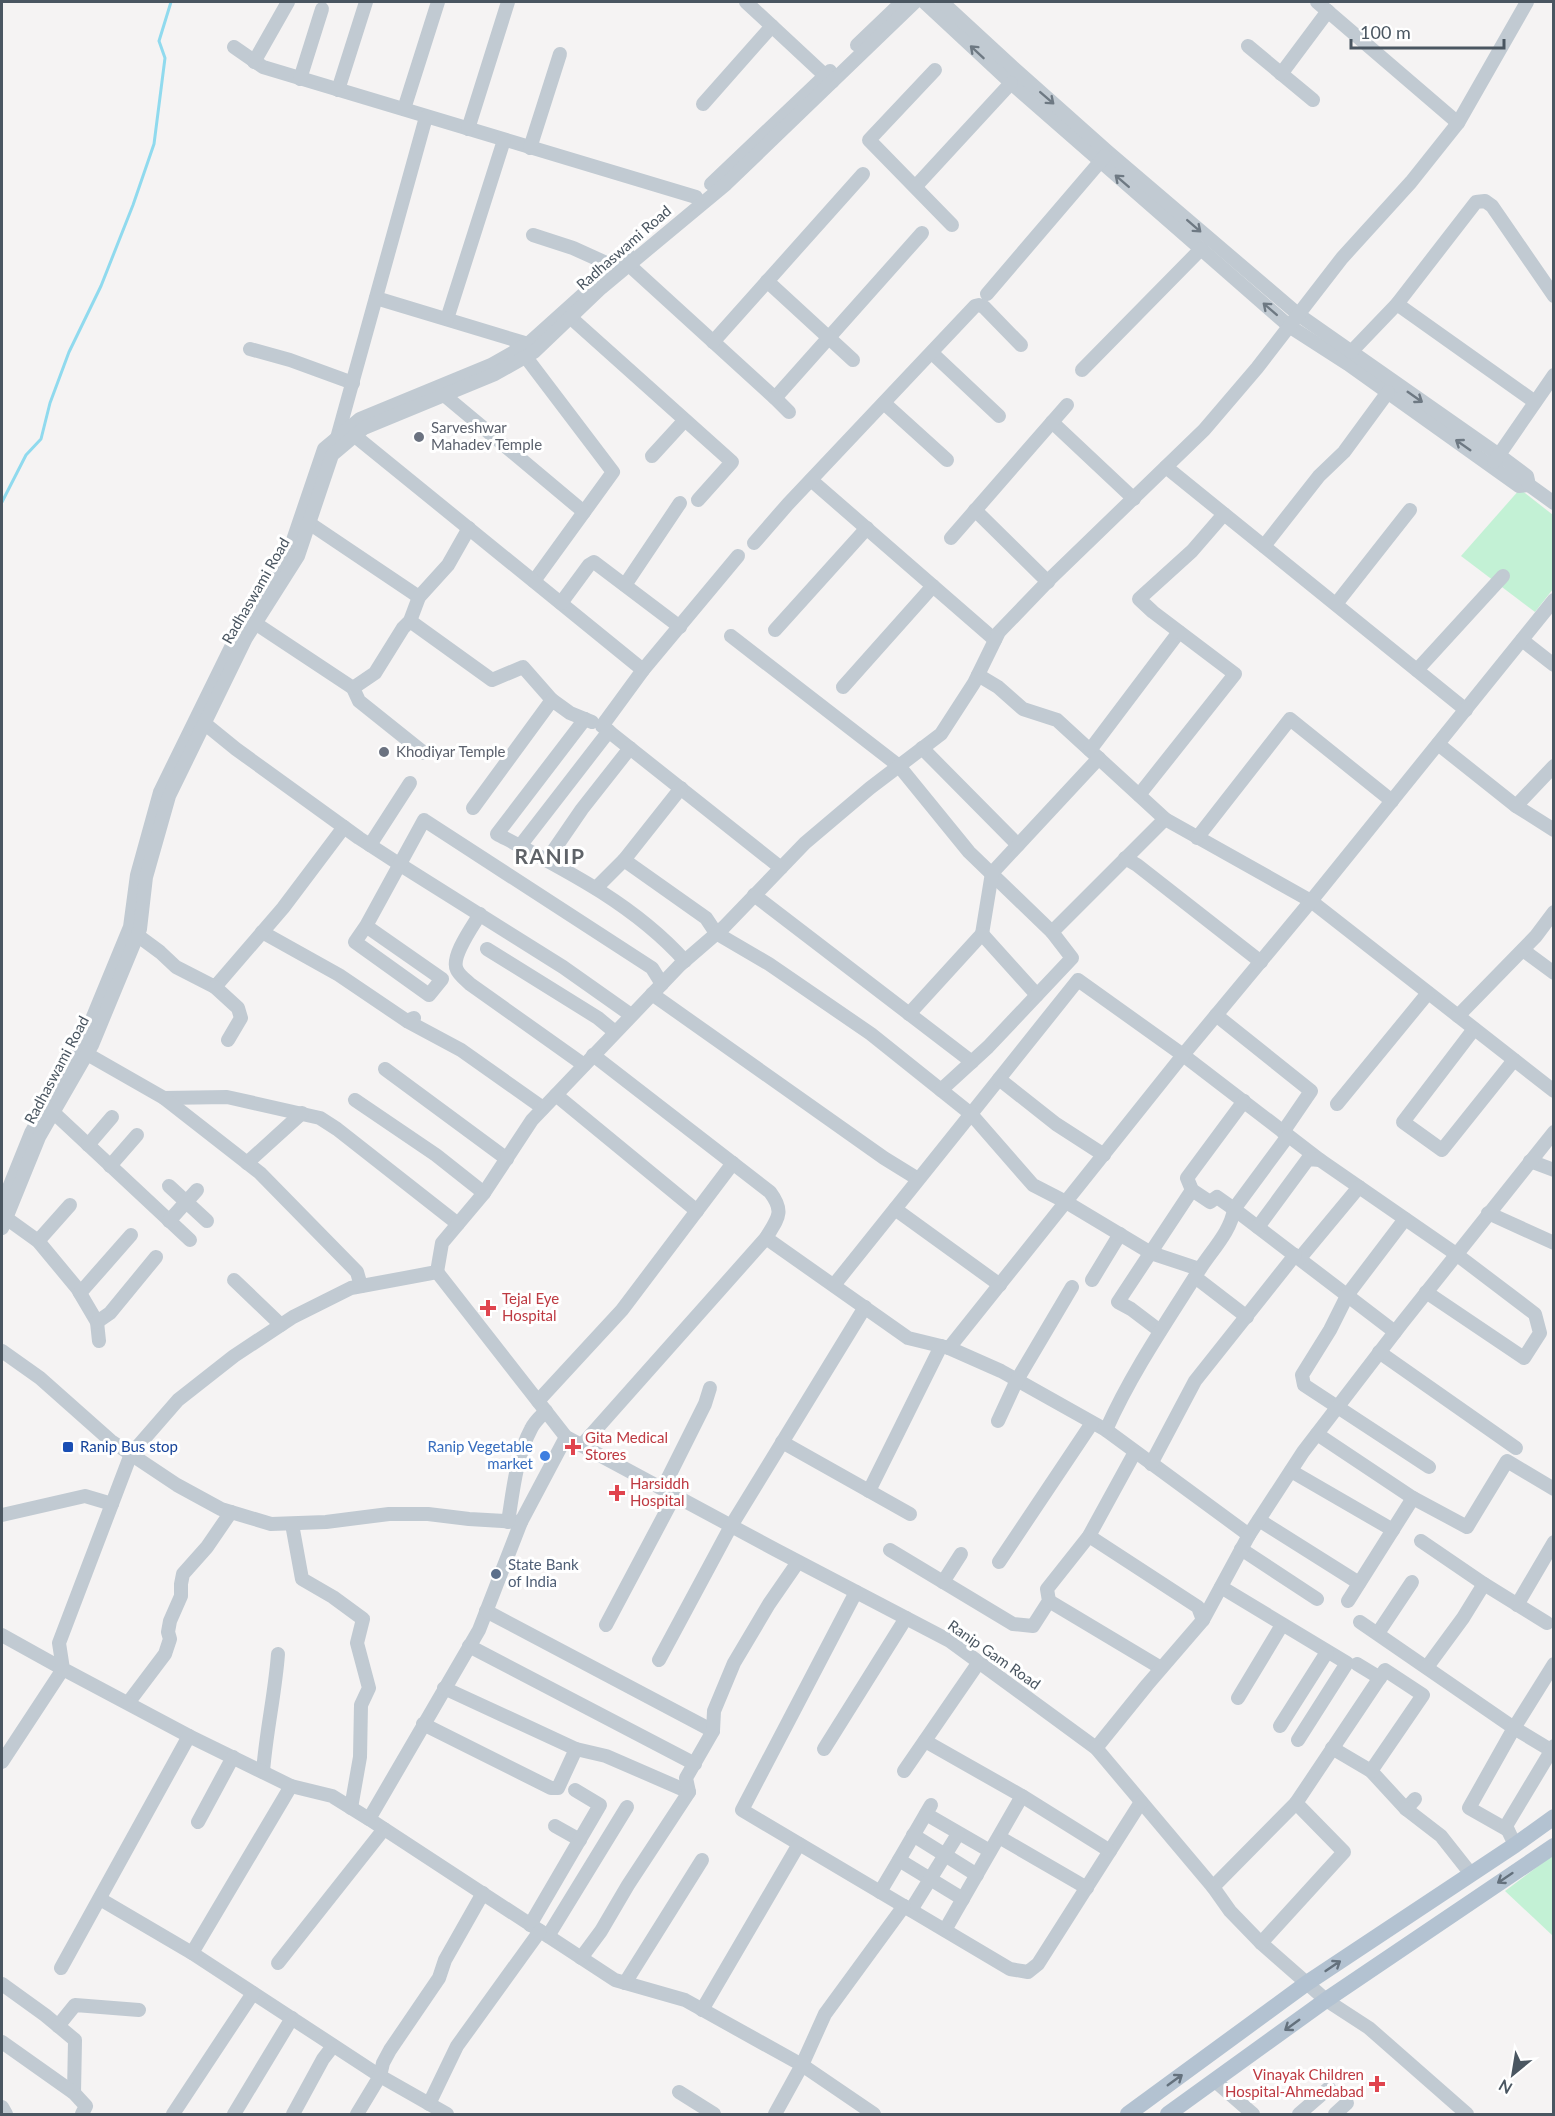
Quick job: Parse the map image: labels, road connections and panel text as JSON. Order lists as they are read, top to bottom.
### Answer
{
  "streets": {
    "street": ["Radhaswami Road", "Ranip Gam Road"]
  },
  "districts": ["RANIP"],
  "places": {
    "other": [
      "Sarveshwar Mahadev Temple",
      "Khodiyar Temple",
      "Ranip Vegetable market",
      "State Bank of India"
    ],
    "health": [
      "Tejal Eye Hospital",
      "Gita Medical Stores",
      "Harsiddh Hospital",
      "Vinayak Children Hospital-Ahmedabad"
    ],
    "transit": ["Ranip Bus stop"]
  },
  "scale_bar": "100 m",
  "north": "bottom left"
}
